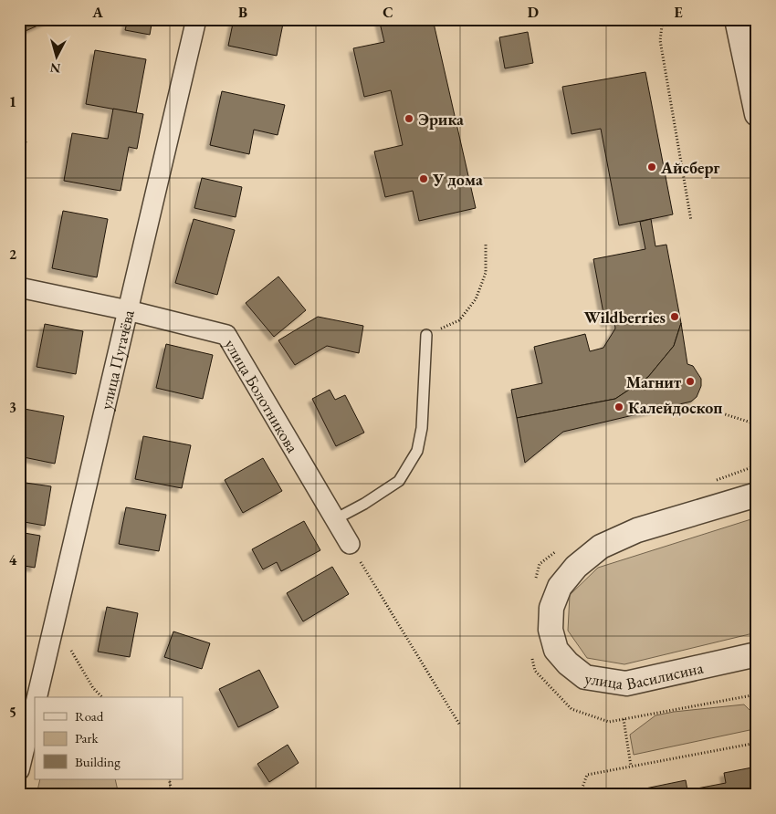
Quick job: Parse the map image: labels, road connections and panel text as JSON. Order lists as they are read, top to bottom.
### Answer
{
  "streets": {
    "street": ["улица Пугачёва", "улица Болотникова", "улица Василисина"]
  },
  "crossings": [
    ["улица Пугачёва", "улица Болотникова"]
  ],
  "places": [
    "Эрика",
    "Айсберг",
    "У дома",
    "Wildberries",
    "Магнит",
    "Калейдоскоп"
  ],
  "legend": ["Road", "Park", "Building"],
  "north": "bottom",
  "grid": {
    "columns": [
      "A",
      "B",
      "C",
      "D",
      "E"
    ],
    "rows": [
      "1",
      "2",
      "3",
      "4",
      "5"
    ]
  }
}
